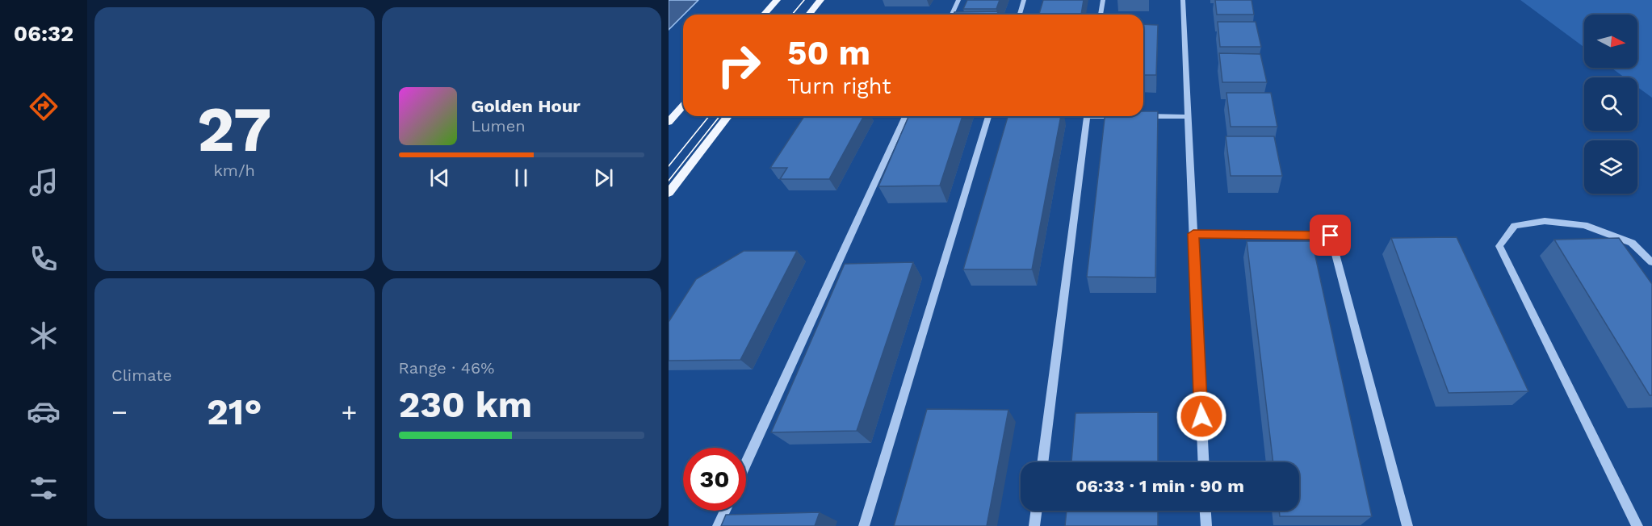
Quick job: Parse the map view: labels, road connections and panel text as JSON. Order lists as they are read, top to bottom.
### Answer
{
  "north": "right",
  "page": {
    "tabs": "06:32",
    "tile": [
      ["27", "km/h"],
      "Climate",
      ["Range · 46%", "230 km"]
    ],
    "turn": ["50 m", "Turn right"],
    "song": ["Golden Hour", "Lumen"],
    "heat": ["−", "21°", "+"],
    "limit": "30",
    "trip": "06:33 · 1 min · 90 m"
  }
}
